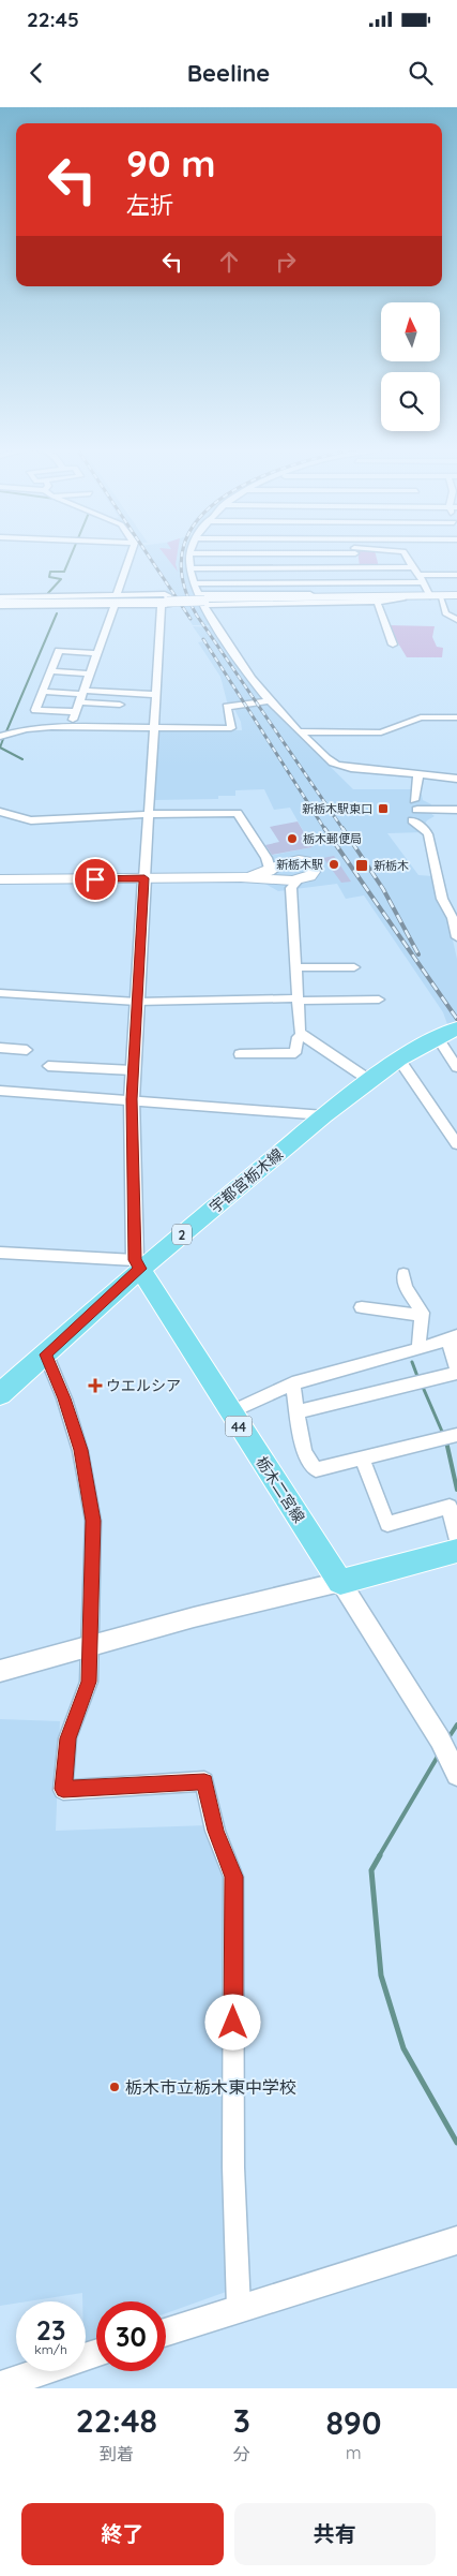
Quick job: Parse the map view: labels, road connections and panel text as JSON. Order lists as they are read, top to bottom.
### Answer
{
  "streets": {
    "main road": [
      "宇都宮栃木線",
      "2",
      "44",
      "栃木二宮線"
    ]
  },
  "crossings": [
    ["宇都宮栃木線", "栃木二宮線"]
  ],
  "places": {
    "transit": ["新栃木駅東口", "新栃木"],
    "other": ["栃木郵便局", "新栃木駅", "栃木市立栃木東中学校"],
    "health": ["ウエルシア"]
  },
  "north": "top",
  "page": {
    "status": "22:45",
    "header": "Beeline",
    "turn": ["90 m", "左折"],
    "speed": "23 km/h",
    "limit": "30",
    "eta": [
      "22:48",
      "到着",
      "3",
      "分",
      "890",
      "m"
    ],
    "buttons": ["終了", "共有"]
  }
}
